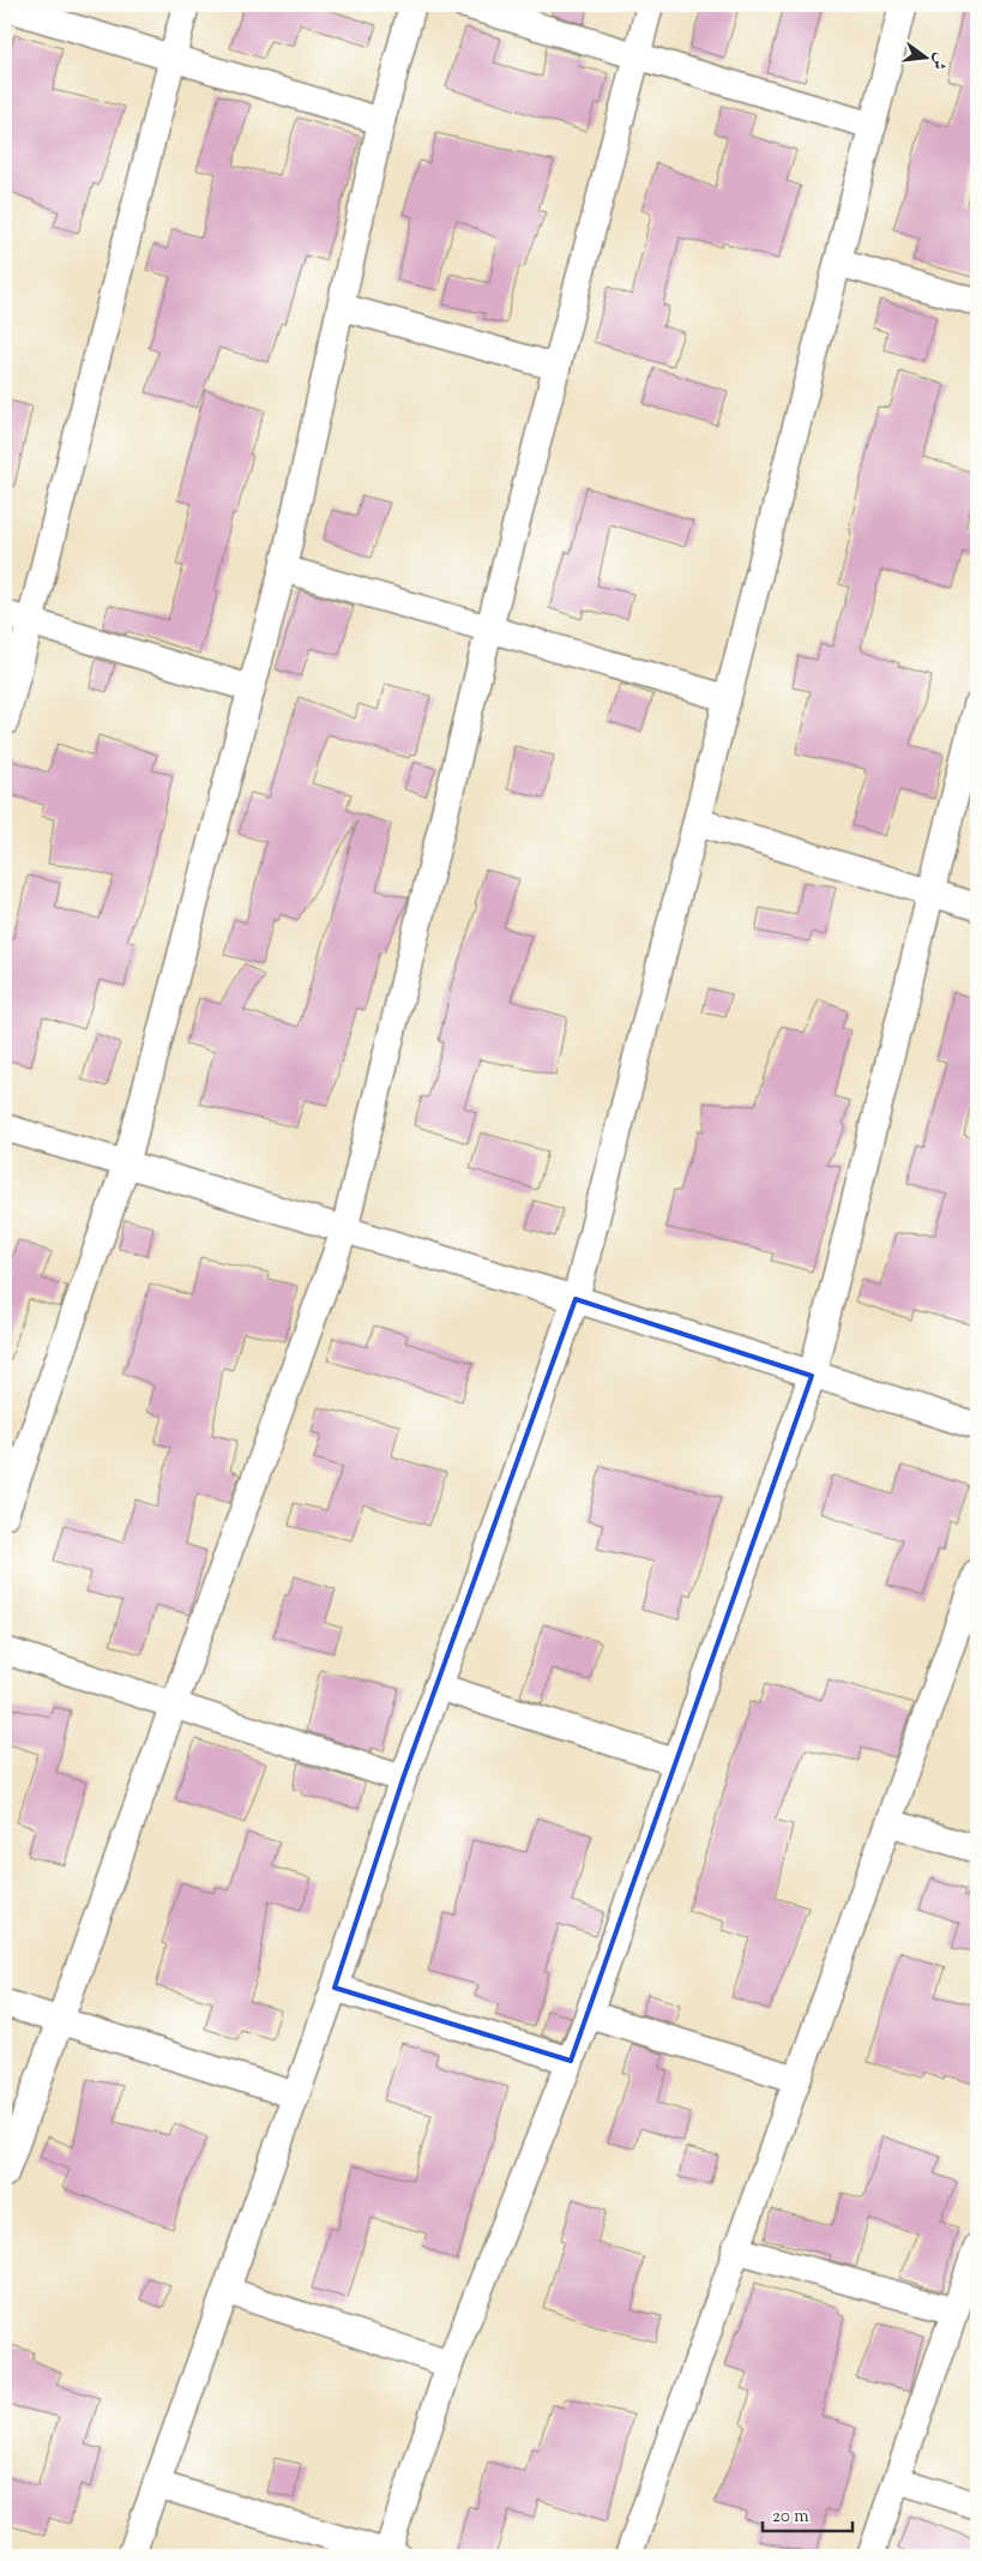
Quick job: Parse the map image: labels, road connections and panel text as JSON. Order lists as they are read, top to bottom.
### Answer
{
  "scale_bar": "20 m",
  "north": "right"
}
